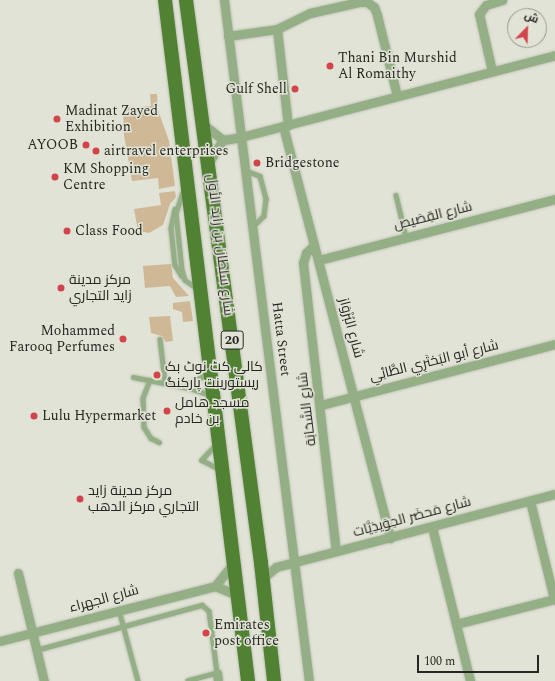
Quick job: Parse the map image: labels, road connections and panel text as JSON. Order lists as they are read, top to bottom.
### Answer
{
  "streets": {
    "main road": ["شارع سلطان بن زايد الأول", "20"],
    "street": [
      "شارع القِصَيص",
      "شارع البُرْوَاز",
      "Hatta Street",
      "شارع أبو البَختَرِي الطَّائِي",
      "شارع السَّحَابَة",
      "شارع مَحضَر الحِوَيذِيَّات",
      "شارع الجهراء"
    ]
  },
  "crossings": [
    ["شارع القِصَيص", "شارع البُرْوَاز"],
    ["شارع سلطان بن زايد الأول", "شارع مَحضَر الحِوَيذِيَّات"],
    ["شارع البُرْوَاز", "شارع أبو البَختَرِي الطَّائِي"],
    ["شارع البُرْوَاز", "شارع السَّحَابَة"],
    ["شارع البُرْوَاز", "شارع مَحضَر الحِوَيذِيَّات"],
    ["Hatta Street", "شارع مَحضَر الحِوَيذِيَّات"],
    ["شارع أبو البَختَرِي الطَّائِي", "شارع السَّحَابَة"],
    ["شارع السَّحَابَة", "شارع مَحضَر الحِوَيذِيَّات"]
  ],
  "places": [
    "Thani Bin Murshid Al Romaithy",
    "Gulf Shell",
    "Madinat Zayed Exhibition",
    "AYOOB",
    "airtravel enterprises",
    "Bridgestone",
    "KM Shopping Centre",
    "Class Food",
    "مركز مدينة زايد التجاري",
    "Mohammed Farooq Perfumes",
    "کالی کٹ نوٹ بک ریستورینت پارکنگ",
    "مسجد هامل بن خادم",
    "Lulu Hypermarket",
    "مركز مدينة زايد التجاري مركز الدهب",
    "Emirates post office"
  ],
  "scale_bar": "100 m",
  "north": "top right"
}
